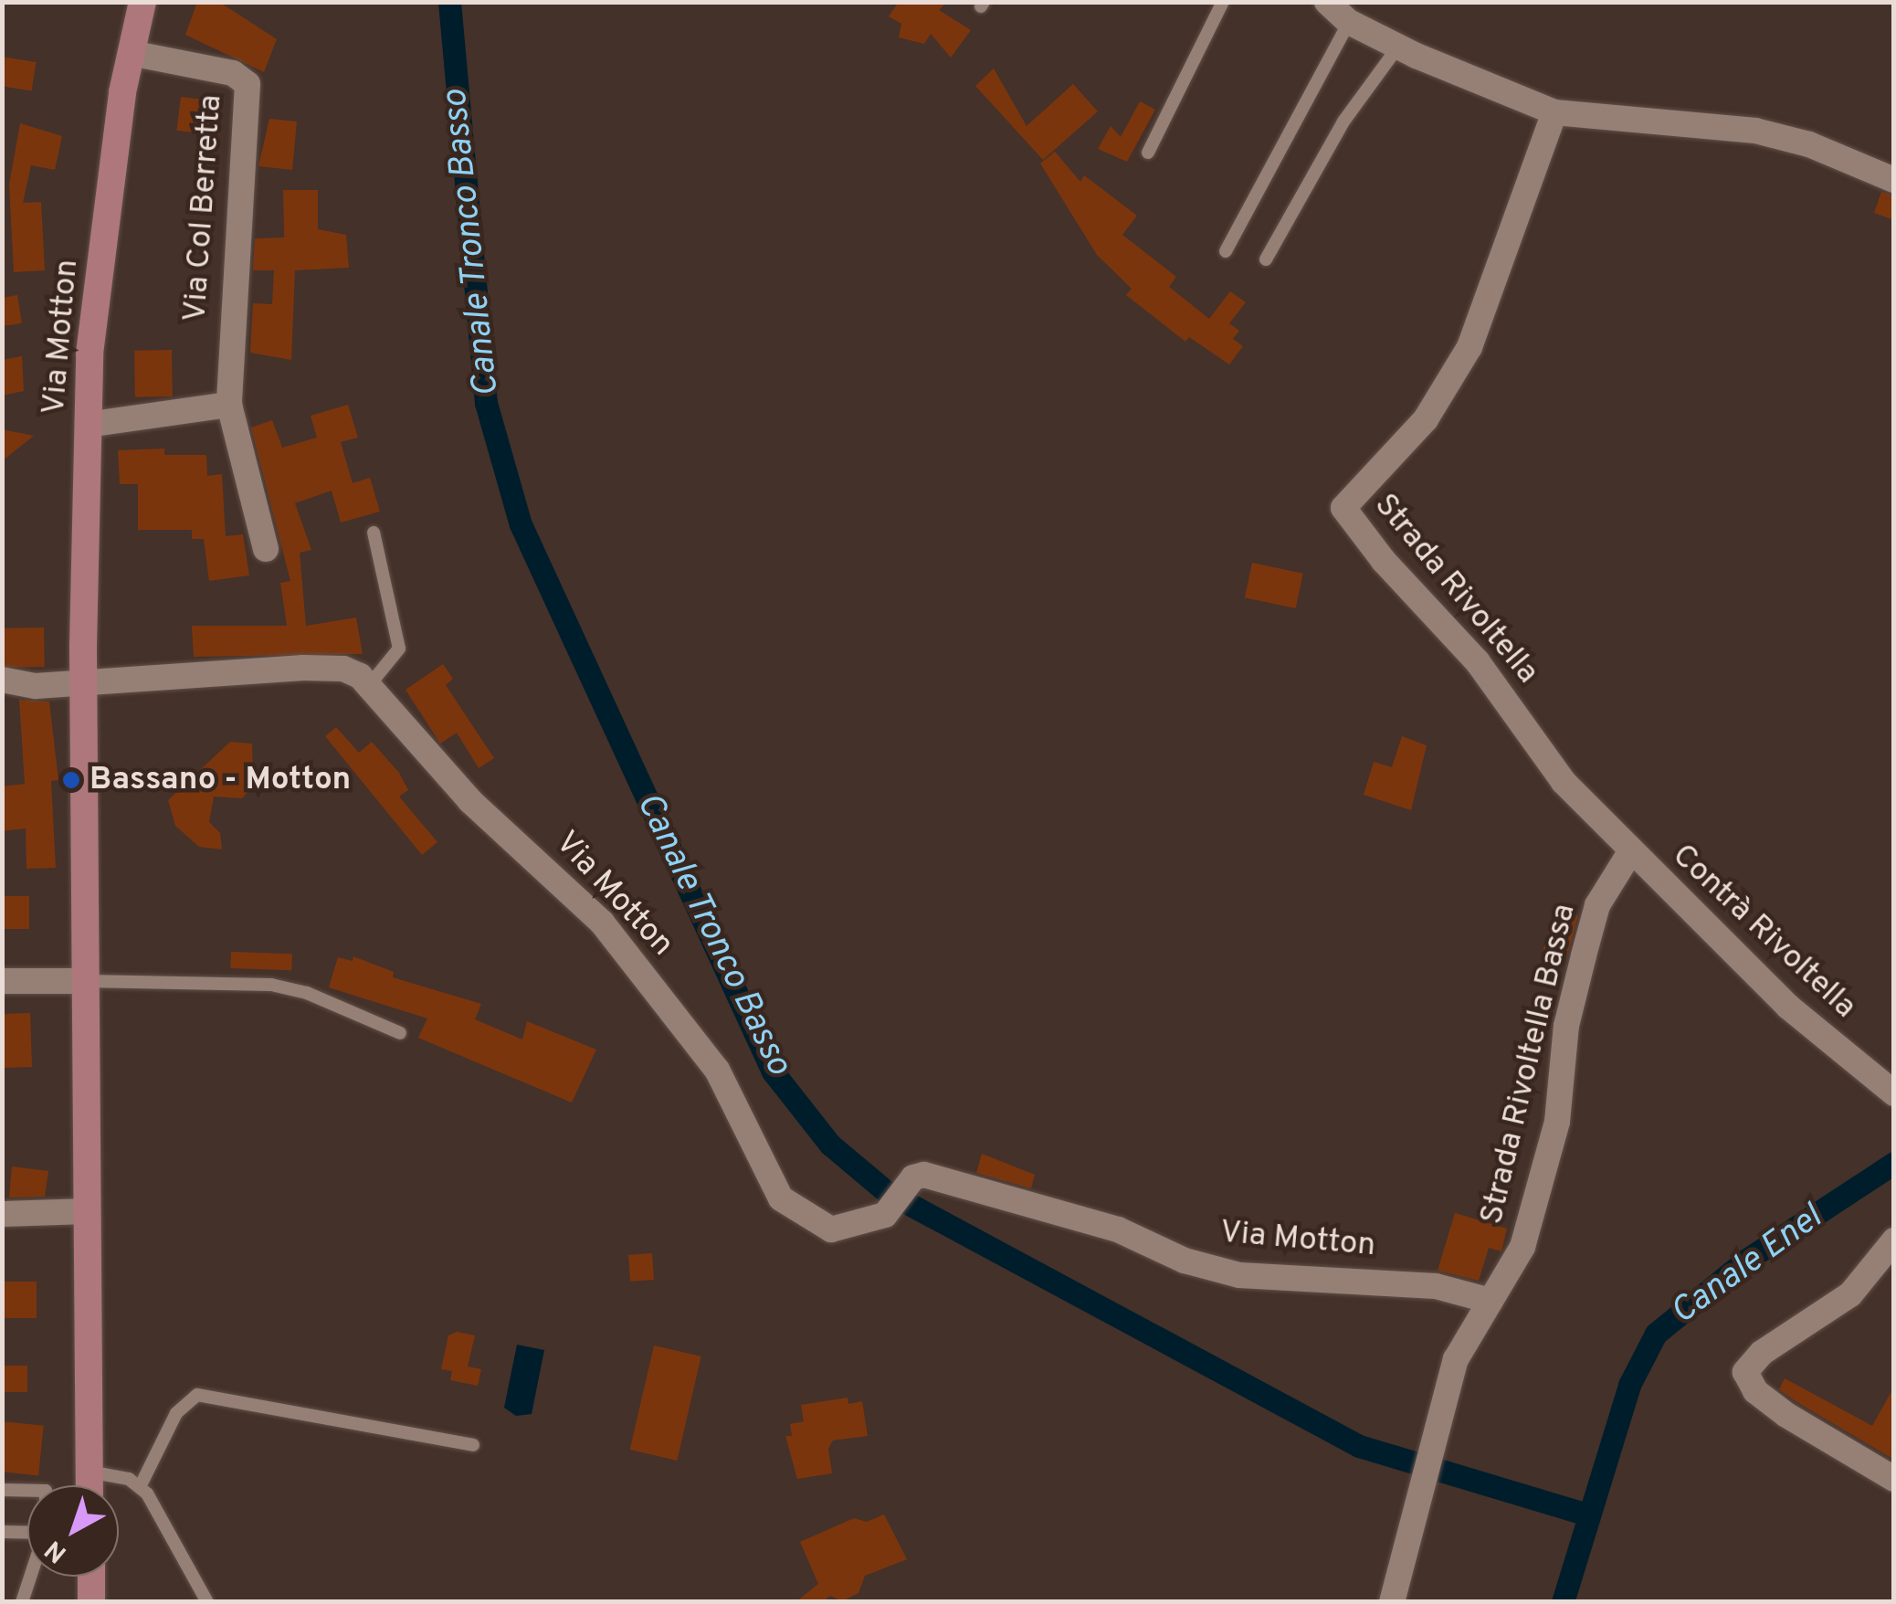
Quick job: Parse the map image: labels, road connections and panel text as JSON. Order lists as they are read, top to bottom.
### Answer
{
  "streets": {
    "main road": ["Via Motton"],
    "street": [
      "Via Col Berretta",
      "Strada Rivoltella",
      "Contrà Rivoltella",
      "Strada Rivoltella Bassa"
    ]
  },
  "crossings": [
    ["Via Col Berretta", "Via Motton"],
    ["Via Motton", "Strada Rivoltella Bassa"],
    ["Strada Rivoltella", "Contrà Rivoltella"],
    ["Strada Rivoltella", "Strada Rivoltella Bassa"],
    ["Contrà Rivoltella", "Strada Rivoltella Bassa"]
  ],
  "water": ["Canale Tronco Basso", "Canale Enel"],
  "places": ["Bassano - Motton"],
  "north": "bottom left"
}
